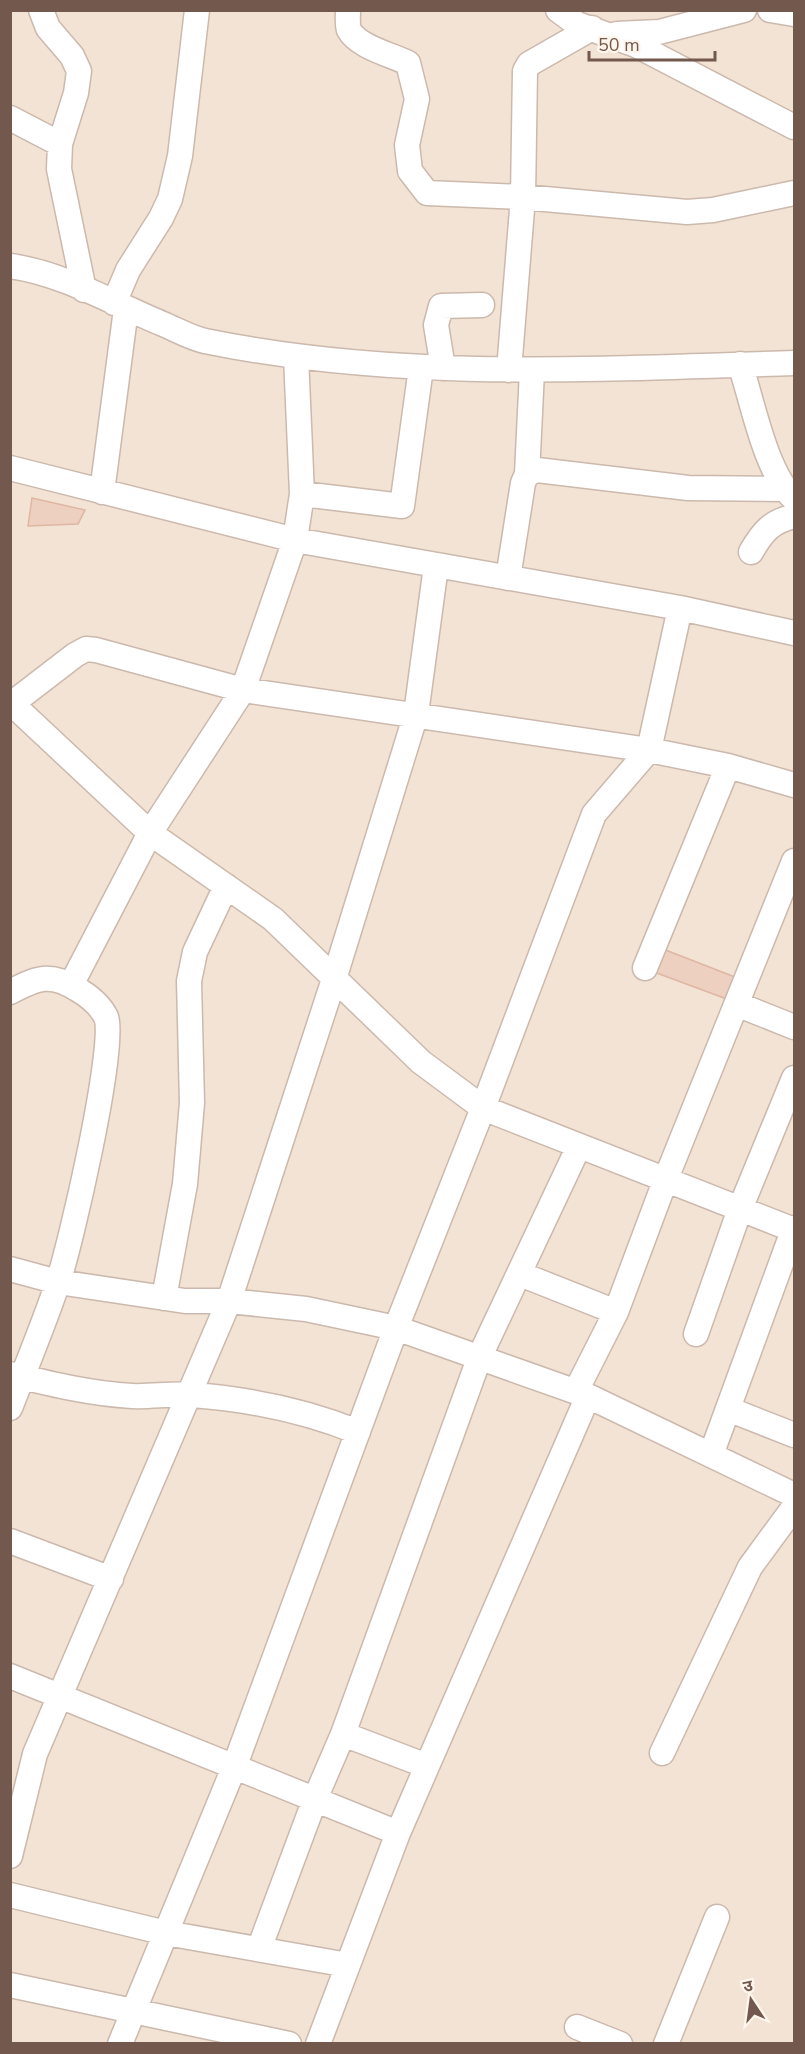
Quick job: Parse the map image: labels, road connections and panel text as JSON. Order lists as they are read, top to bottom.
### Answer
{
  "scale_bar": "50 m",
  "north": "top"
}
